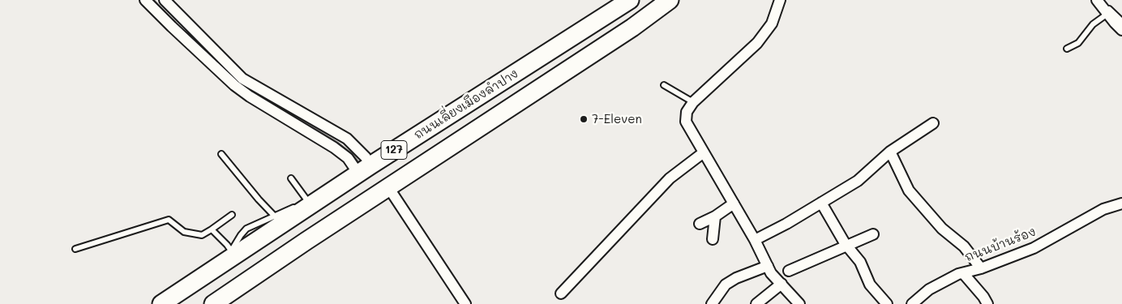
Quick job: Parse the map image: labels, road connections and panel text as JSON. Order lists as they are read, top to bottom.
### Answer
{
  "streets": {
    "highway": ["ถนนเลี่ยงเมืองลำปาง", "127"],
    "street": ["ถนนบ้านร้อง"]
  },
  "places": ["7-Eleven"]
}
